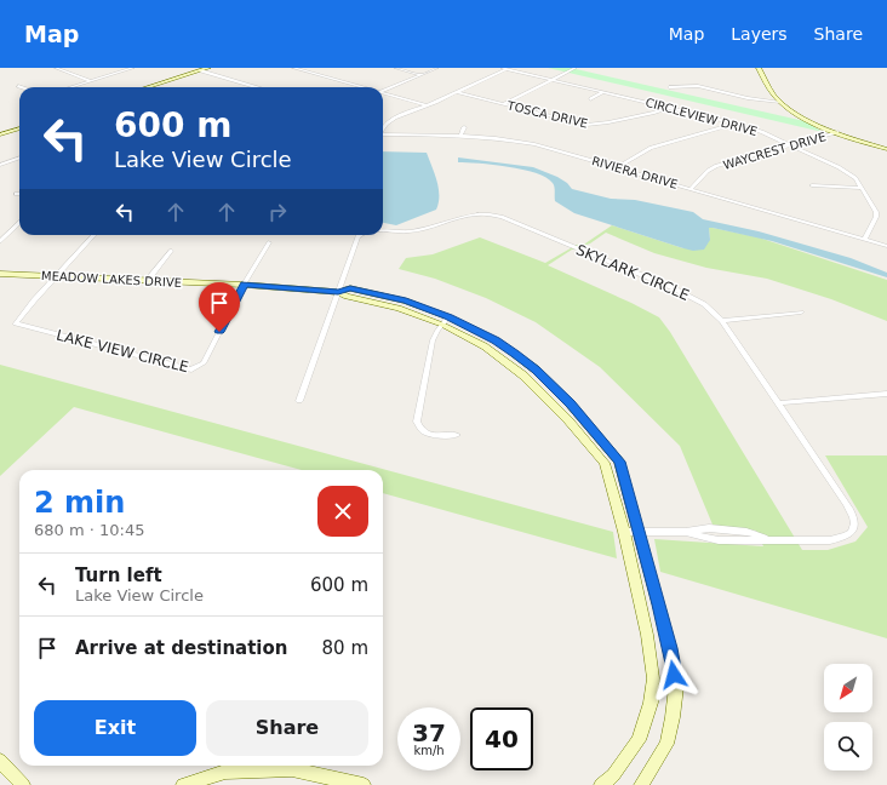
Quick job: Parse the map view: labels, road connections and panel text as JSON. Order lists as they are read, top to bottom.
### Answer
{
  "streets": {
    "street": [
      "TOSCA DRIVE",
      "CIRCLEVIEW DRIVE",
      "WAYCREST DRIVE",
      "RIVIERA DRIVE",
      "SKYLARK CIRCLE",
      "MEADOW LAKES DRIVE",
      "LAKE VIEW CIRCLE"
    ]
  },
  "crossings": [
    ["TOSCA DRIVE", "CIRCLEVIEW DRIVE"],
    ["CIRCLEVIEW DRIVE", "WAYCREST DRIVE"],
    ["CIRCLEVIEW DRIVE", "RIVIERA DRIVE"],
    ["WAYCREST DRIVE", "RIVIERA DRIVE"],
    ["SKYLARK CIRCLE", "MEADOW LAKES DRIVE"],
    ["MEADOW LAKES DRIVE", "LAKE VIEW CIRCLE"]
  ],
  "north": "bottom left",
  "page": {
    "header": "Map",
    "nav": ["Map", "Layers", "Share"],
    "turn": ["600 m", "Lake View Circle"],
    "heading": ["2 min", "680 m · 10:45"],
    "list": [
      {
        "name": "Turn left",
        "note": "Lake View Circle",
        "value": "600 m"
      },
      {
        "name": "Arrive at destination",
        "value": "80 m"
      }
    ],
    "buttons": ["Exit", "Share"],
    "speed": "37 km/h",
    "limit": "40"
  }
}
